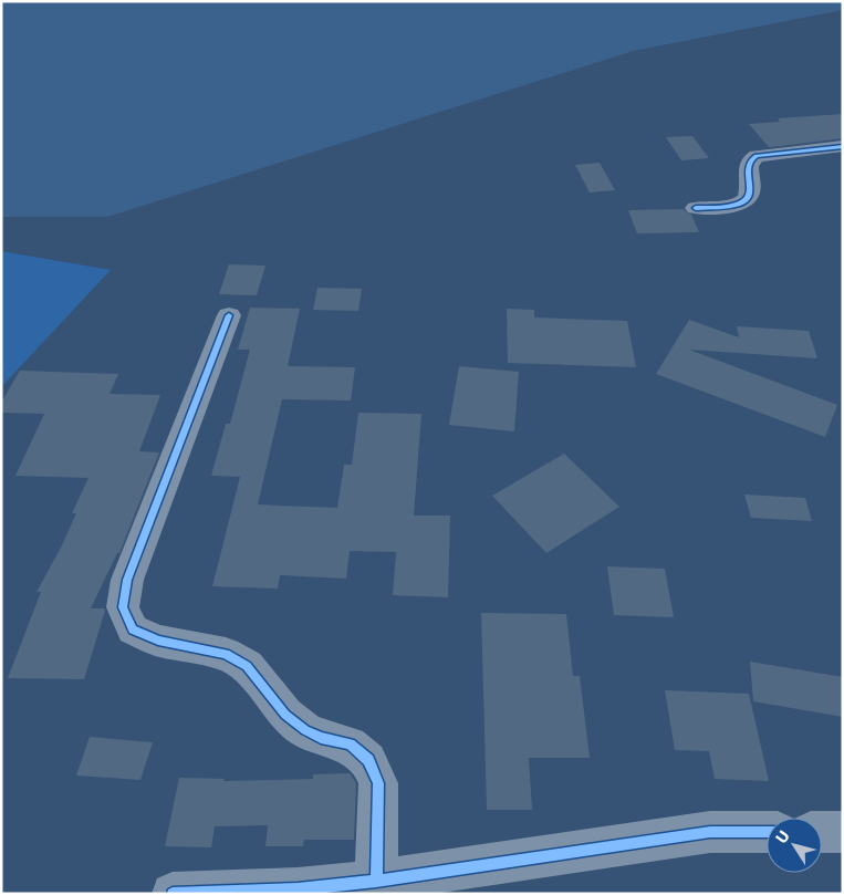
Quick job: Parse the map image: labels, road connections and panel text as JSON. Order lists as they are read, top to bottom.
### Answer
{
  "north": "top left"
}
